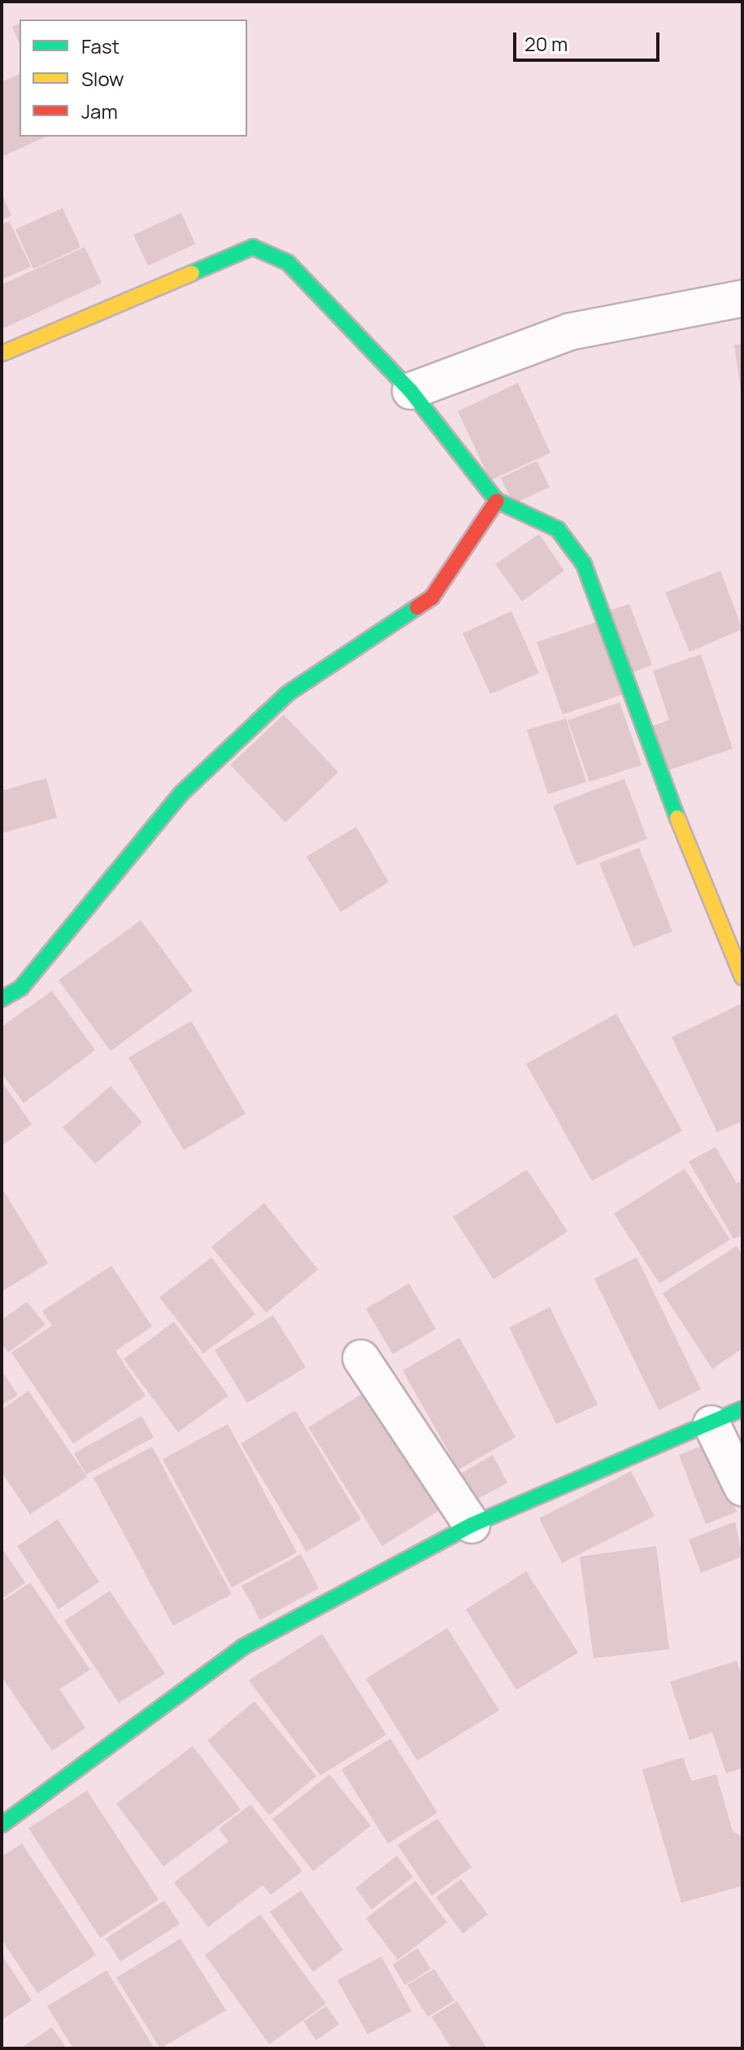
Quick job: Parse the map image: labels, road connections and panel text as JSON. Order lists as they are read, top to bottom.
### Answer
{
  "legend": ["Fast", "Slow", "Jam"],
  "scale_bar": "20 m"
}
